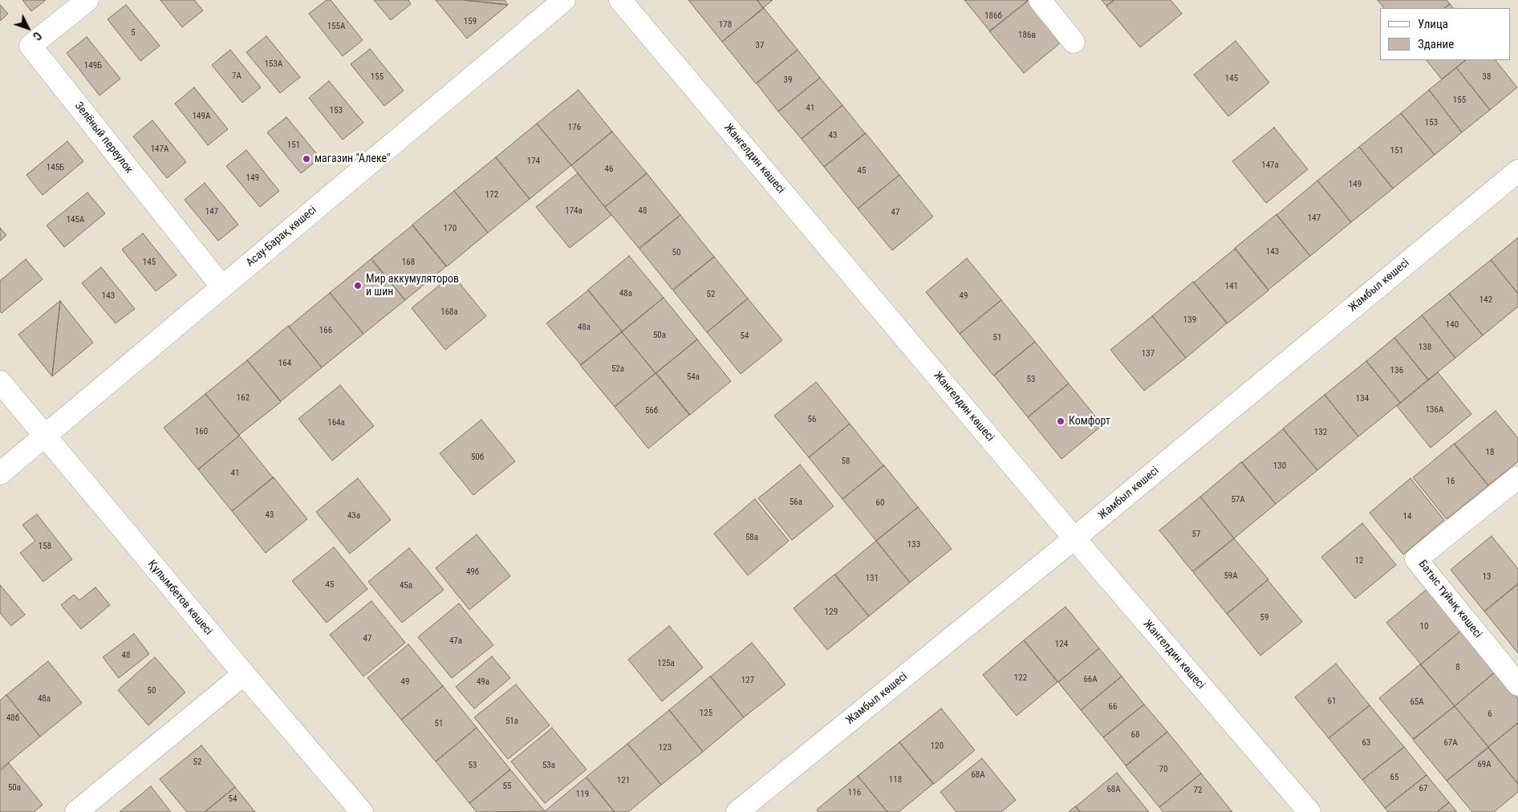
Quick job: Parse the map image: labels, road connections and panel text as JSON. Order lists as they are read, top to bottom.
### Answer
{
  "streets": {
    "street": [
      "Зелёный переулок",
      "Жангелдин көшесі",
      "Асау-Барақ көшесі",
      "Жамбыл көшесі",
      "Құлымбетов көшесі",
      "Батыс тұйық көшесі"
    ]
  },
  "crossings": [
    ["Зелёный переулок", "Асау-Барақ көшесі"],
    ["Жангелдин көшесі", "Жамбыл көшесі"],
    ["Асау-Барақ көшесі", "Құлымбетов көшесі"]
  ],
  "places": ["магазин \"Алеке\"", "Мир аккумуляторов и шин", "Комфорт"],
  "house_numbers": [
    "186б",
    "159",
    "178",
    "155А",
    "5",
    "186в",
    "37",
    "153А",
    "149Б",
    "7А",
    "155",
    "38",
    "145",
    "39",
    "155",
    "41",
    "153",
    "149А",
    "153",
    "176",
    "43",
    "151",
    "147А",
    "151",
    "174",
    "147а",
    "145Б",
    "46",
    "45",
    "149",
    "149",
    "172",
    "174а",
    "48",
    "147",
    "47",
    "147",
    "145А",
    "170",
    "143",
    "50",
    "145",
    "168",
    "141",
    "48а",
    "52",
    "143",
    "49",
    "142",
    "168а",
    "139",
    "140",
    "48а",
    "166",
    "50а",
    "54",
    "51",
    "138",
    "137",
    "164",
    "52а",
    "136",
    "54а",
    "53",
    "162",
    "134",
    "136А",
    "56б",
    "56",
    "164а",
    "160",
    "132",
    "18",
    "50б",
    "58",
    "130",
    "41",
    "16",
    "57А",
    "56а",
    "60",
    "43",
    "43а",
    "14",
    "57",
    "58а",
    "133",
    "158",
    "12",
    "49б",
    "59А",
    "13",
    "131",
    "45",
    "45а",
    "129",
    "59",
    "10",
    "47",
    "47а",
    "124",
    "48",
    "125а",
    "8",
    "122",
    "66А",
    "127",
    "49",
    "49а",
    "50",
    "48а",
    "61",
    "65А",
    "66",
    "125",
    "6",
    "48б",
    "51а",
    "51",
    "68",
    "63",
    "67А",
    "120",
    "123",
    "52",
    "69А",
    "53",
    "53а",
    "70",
    "68А",
    "65",
    "118",
    "121",
    "55",
    "50а",
    "67",
    "68А",
    "72",
    "116",
    "119",
    "54"
  ],
  "legend": ["Улица", "Здание"],
  "north": "bottom right"
}
